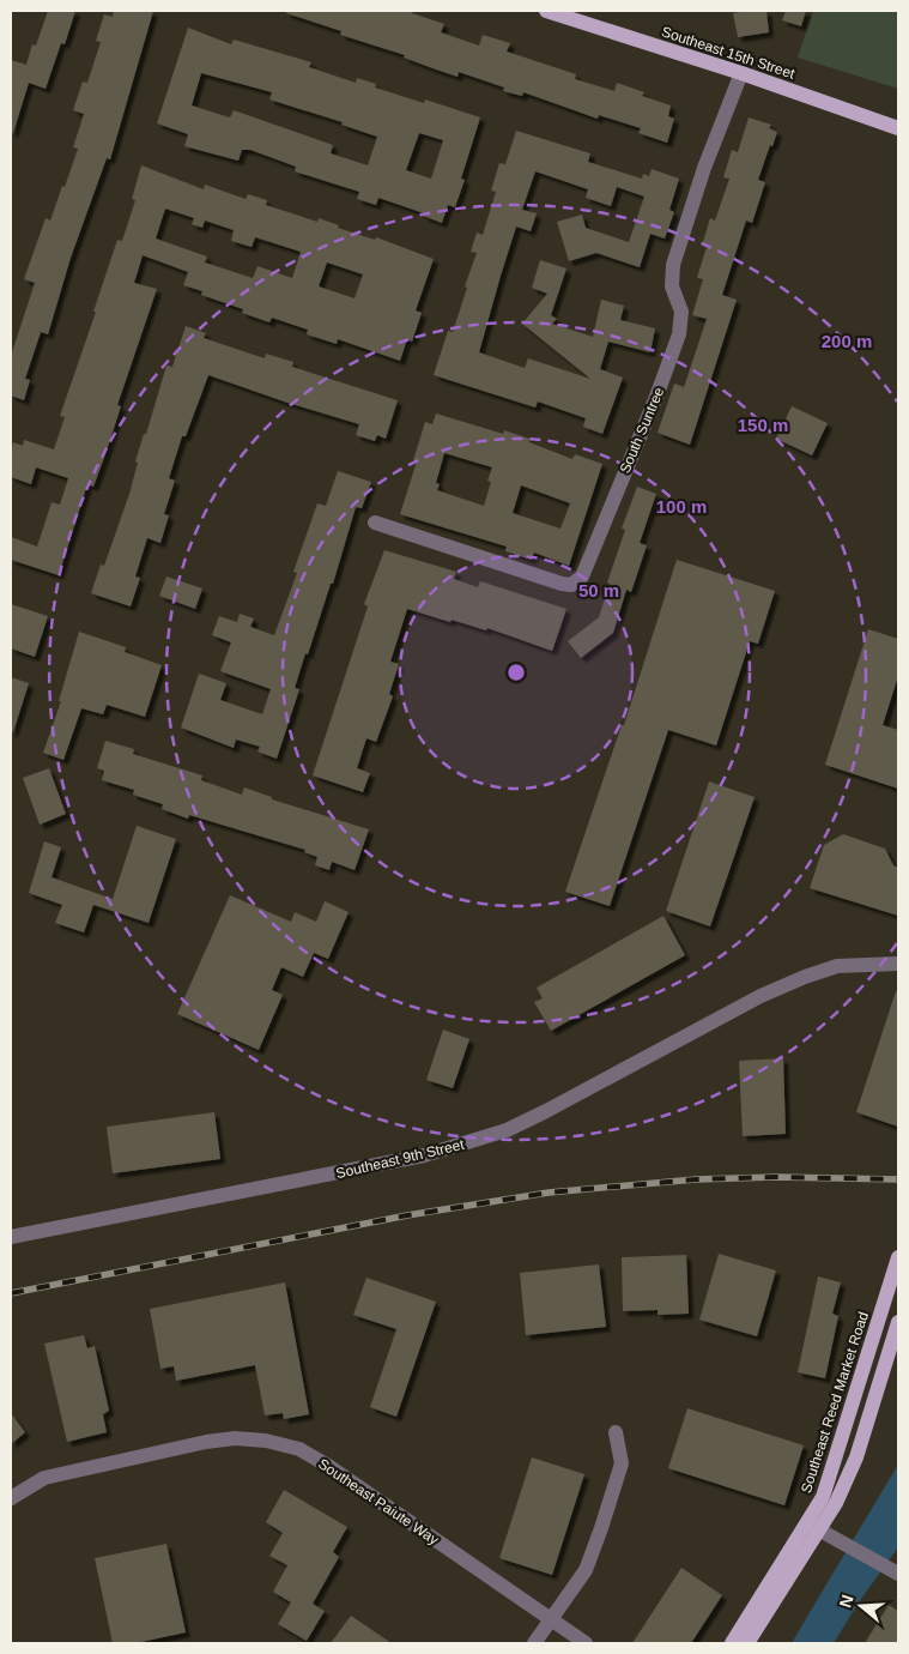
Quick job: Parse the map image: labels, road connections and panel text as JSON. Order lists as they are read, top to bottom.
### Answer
{
  "streets": {
    "main road": ["Southeast 15th Street", "Southeast Reed Market Road"],
    "street": ["South Suntree", "Southeast 9th Street", "Southeast Paiute Way"]
  },
  "crossings": [
    ["Southeast 15th Street", "South Suntree"]
  ],
  "north": "left",
  "rings": [
    "200 m",
    "150 m",
    "100 m",
    "50 m"
  ]
}
